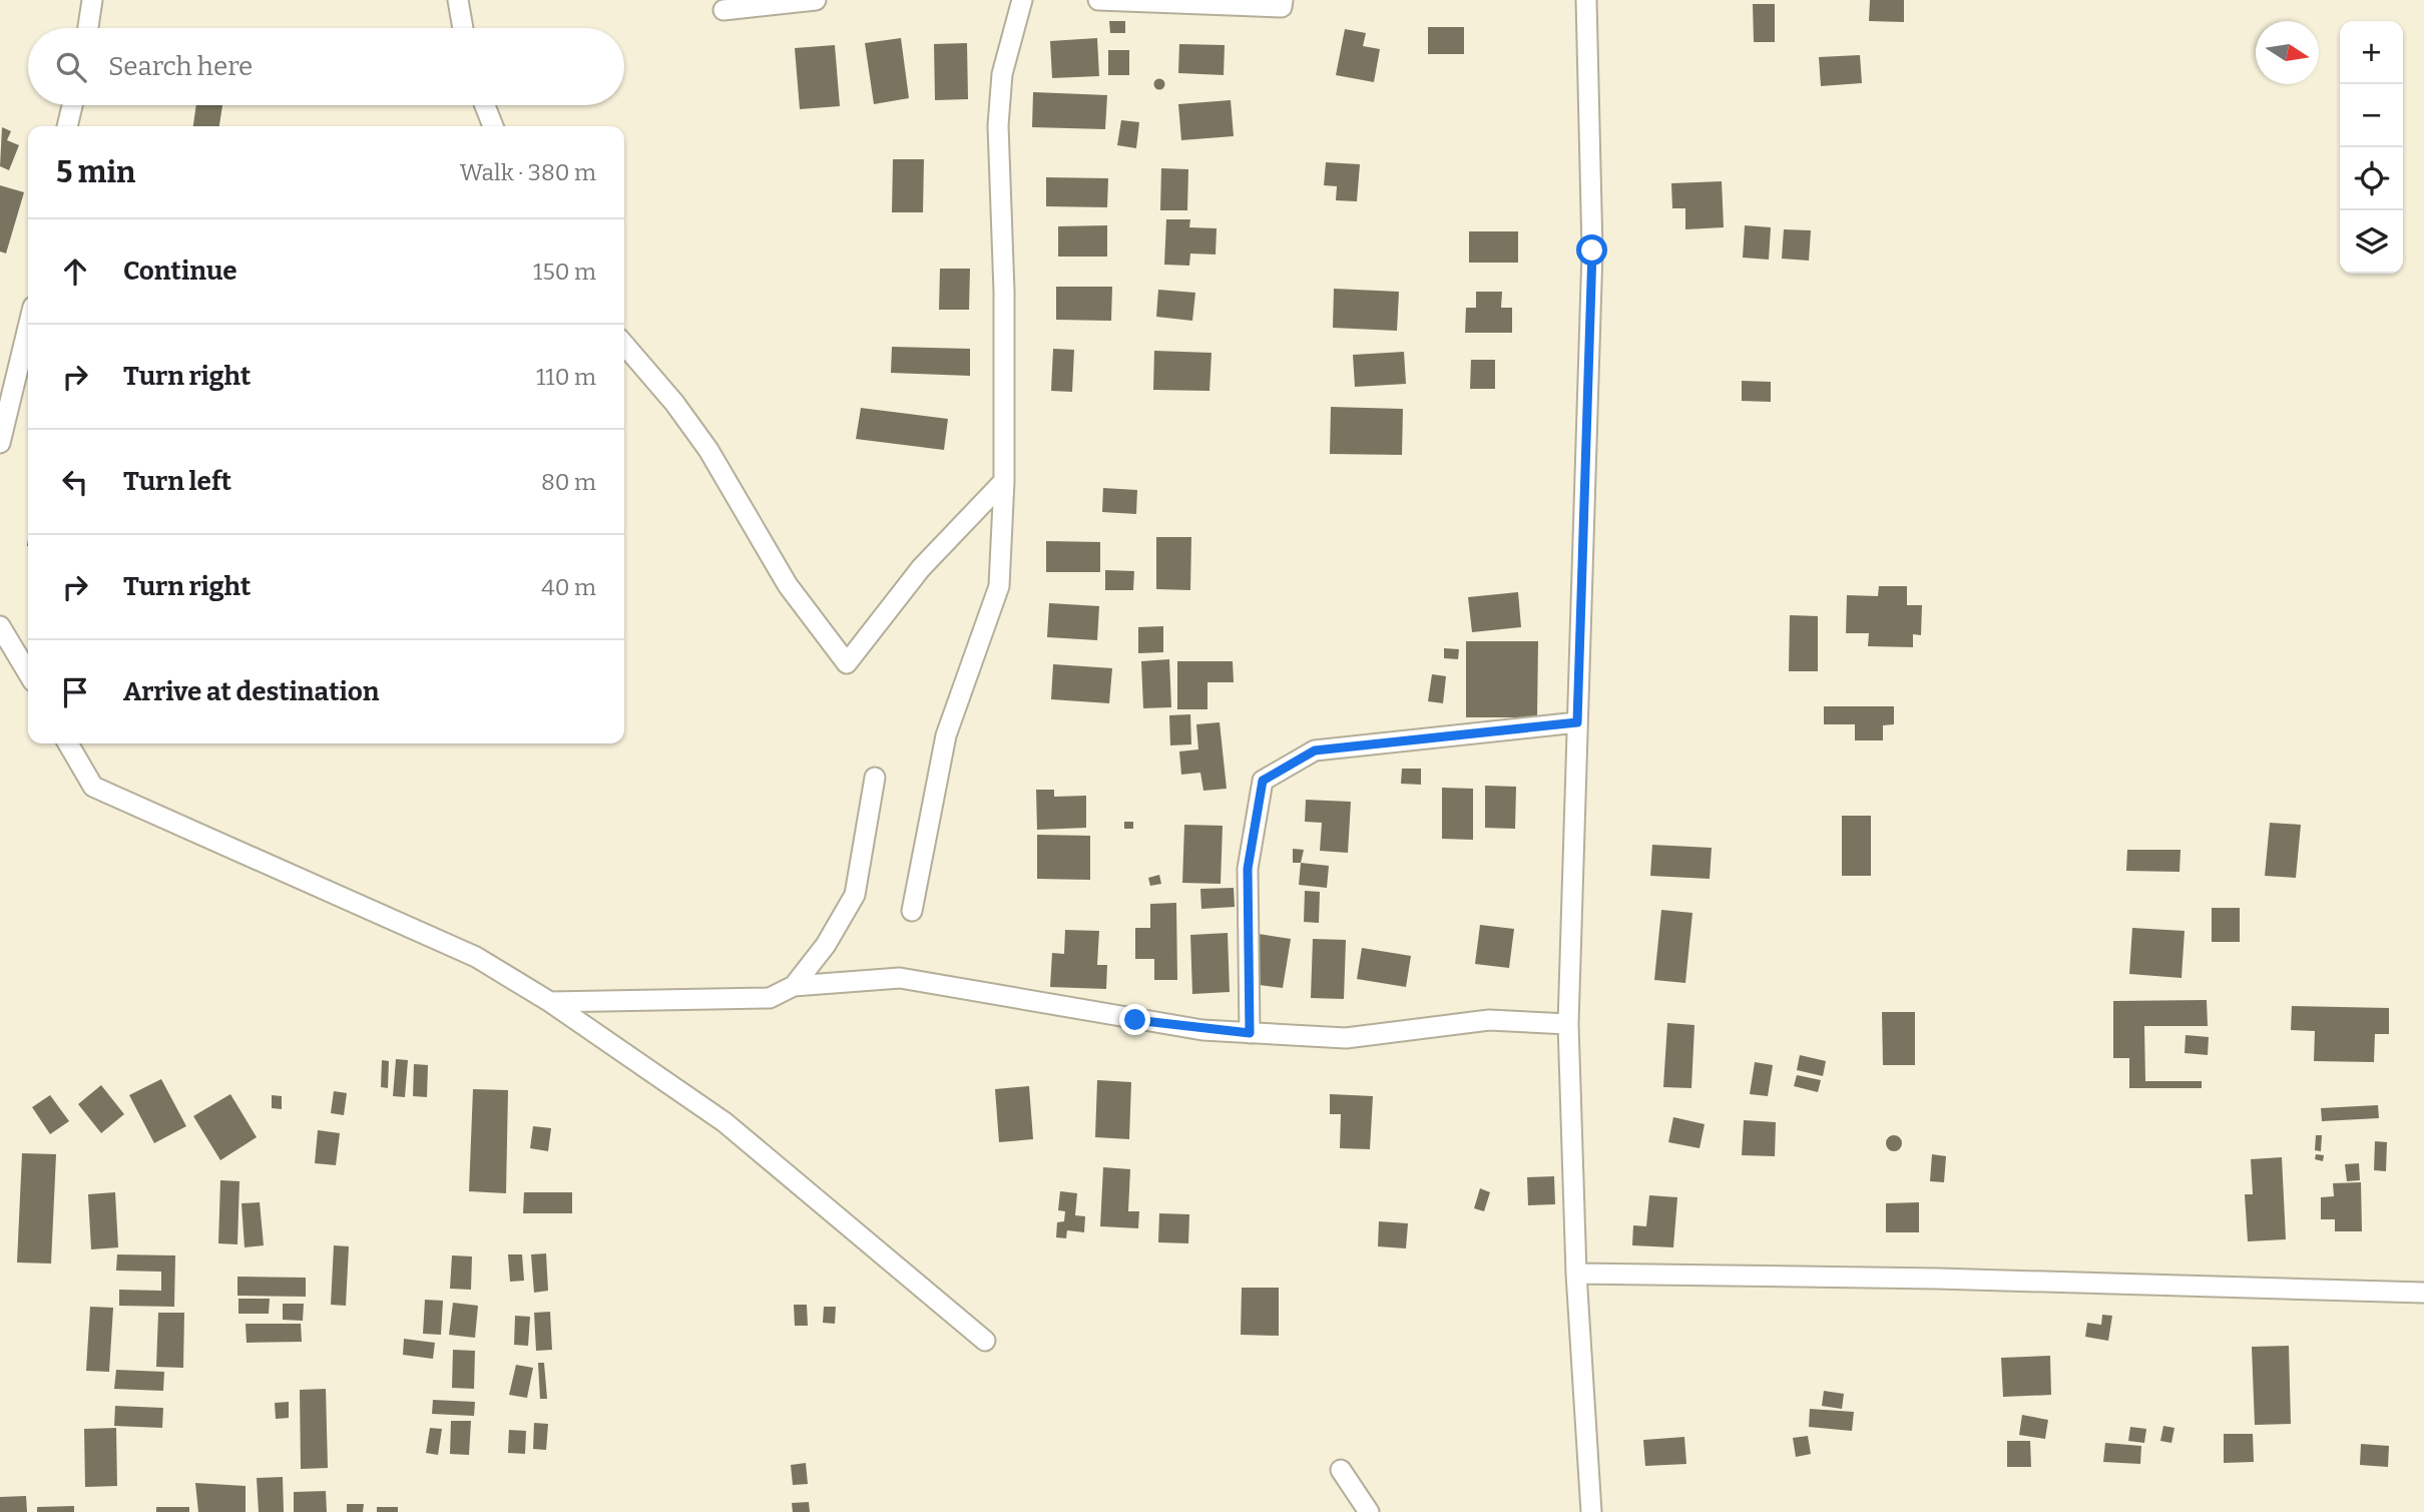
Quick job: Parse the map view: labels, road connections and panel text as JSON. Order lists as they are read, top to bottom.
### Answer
{
  "north": "right",
  "page": {
    "map_buttons": ["+", "−"],
    "search": "Search here",
    "heading": ["5 min", "Walk · 380 m"],
    "list": [
      ["Continue", "150 m"],
      ["Turn right", "110 m"],
      ["Turn left", "80 m"],
      ["Turn right", "40 m"],
      "Arrive at destination"
    ]
  }
}
